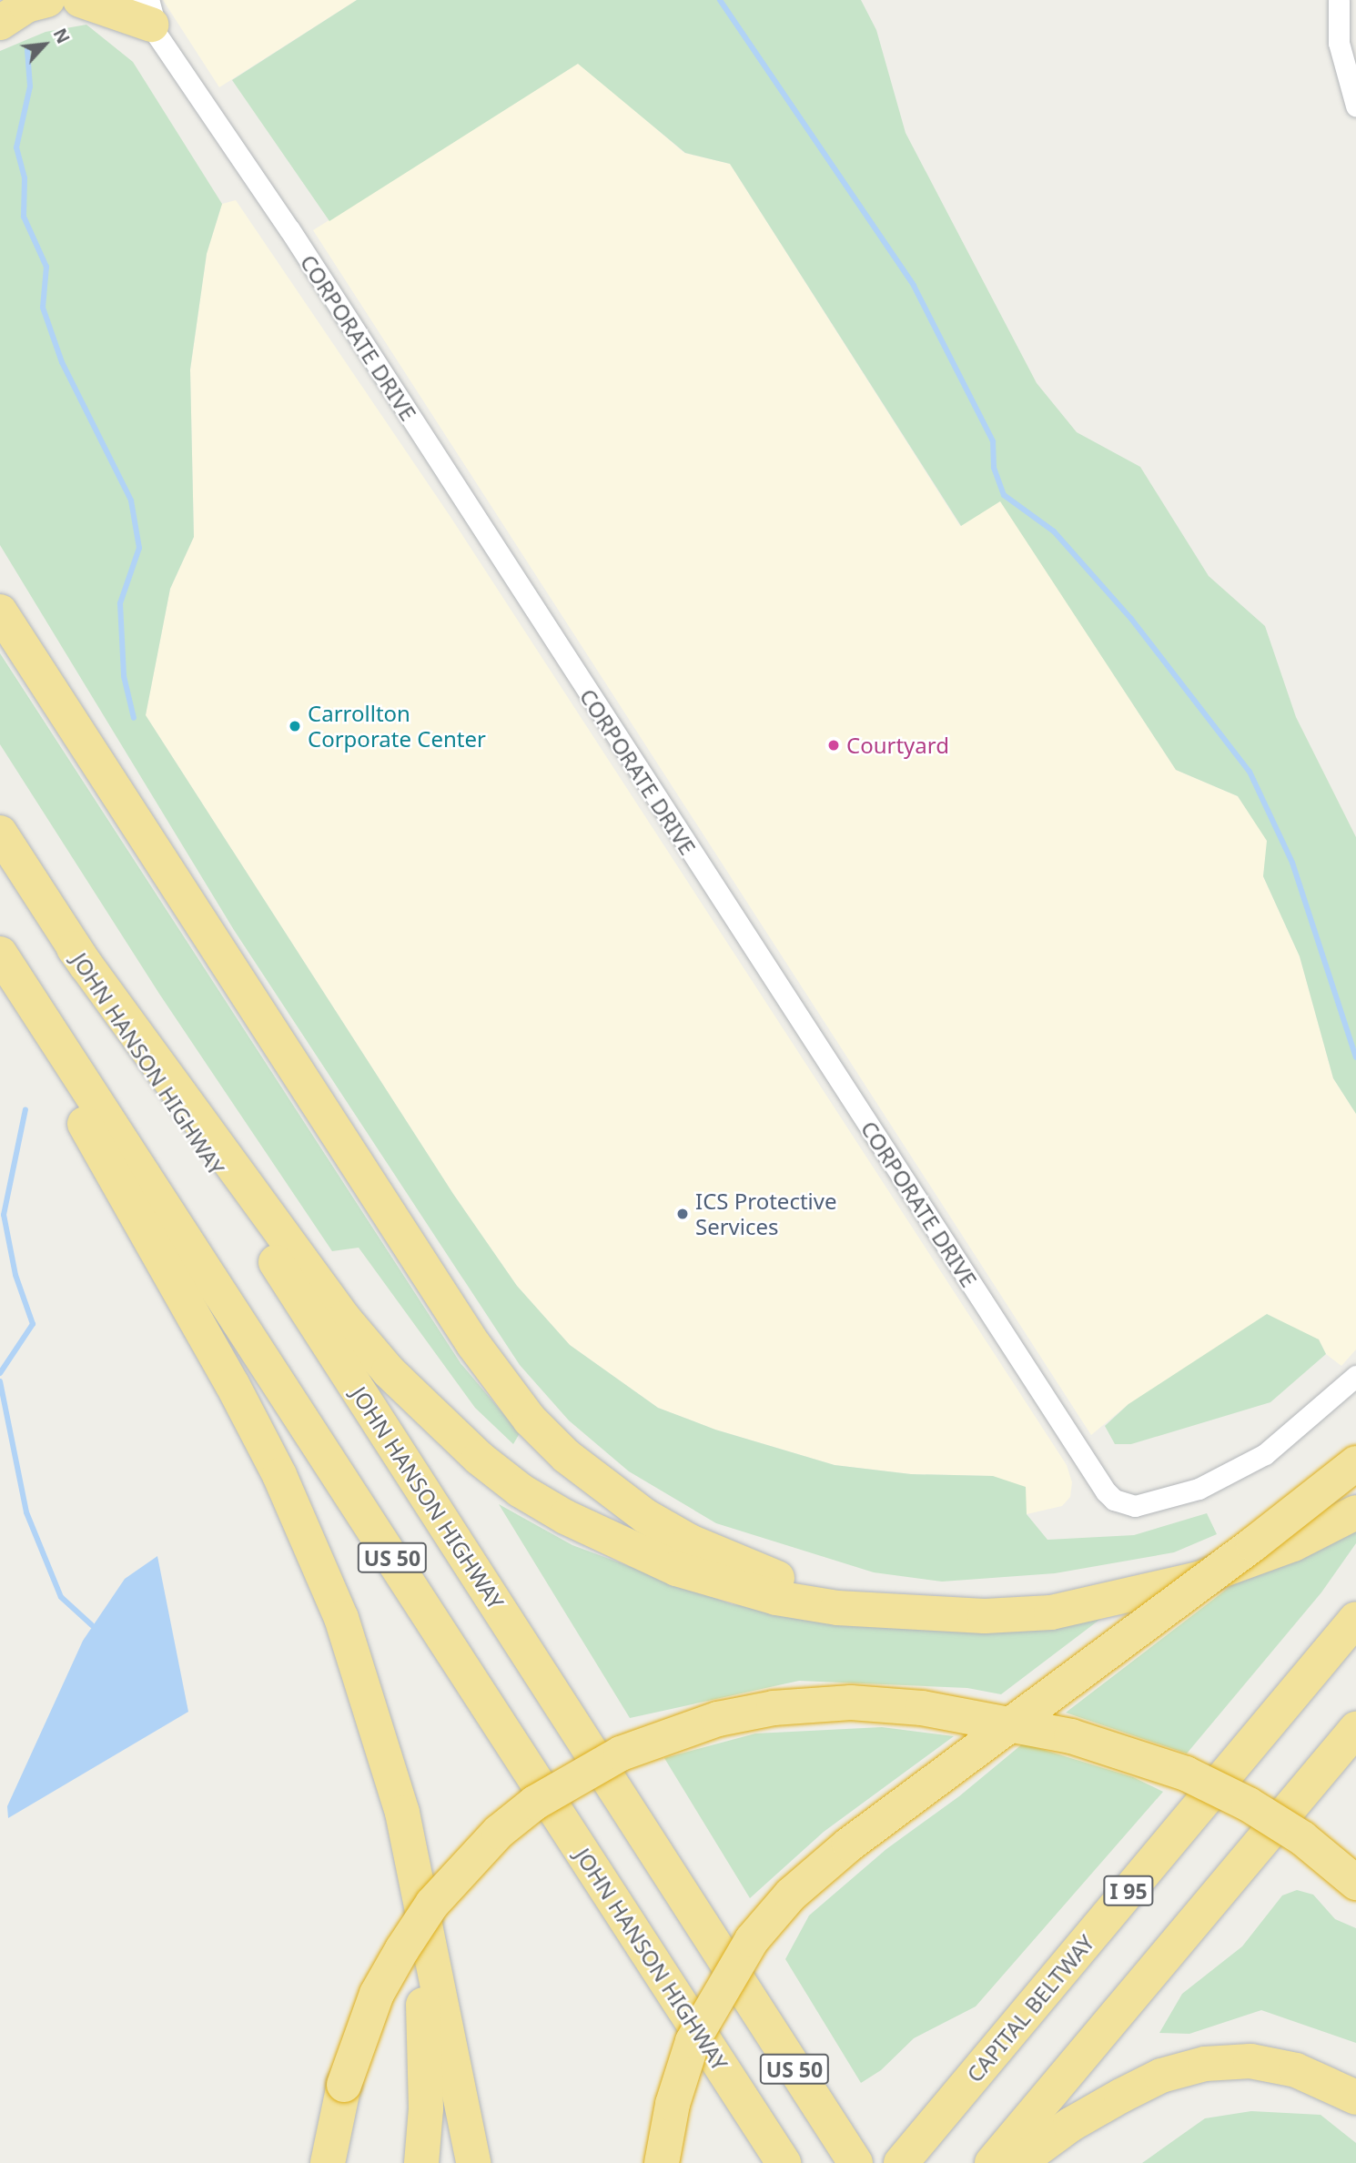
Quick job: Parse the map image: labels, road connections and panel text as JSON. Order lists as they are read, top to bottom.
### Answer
{
  "streets": {
    "highway": [
      "JOHN HANSON HIGHWAY",
      "US 50",
      "I 95",
      "CAPITAL BELTWAY"
    ],
    "street": ["CORPORATE DRIVE"]
  },
  "places": ["Carrollton Corporate Center", "Courtyard", "ICS Protective Services"],
  "north": "top right"
}
